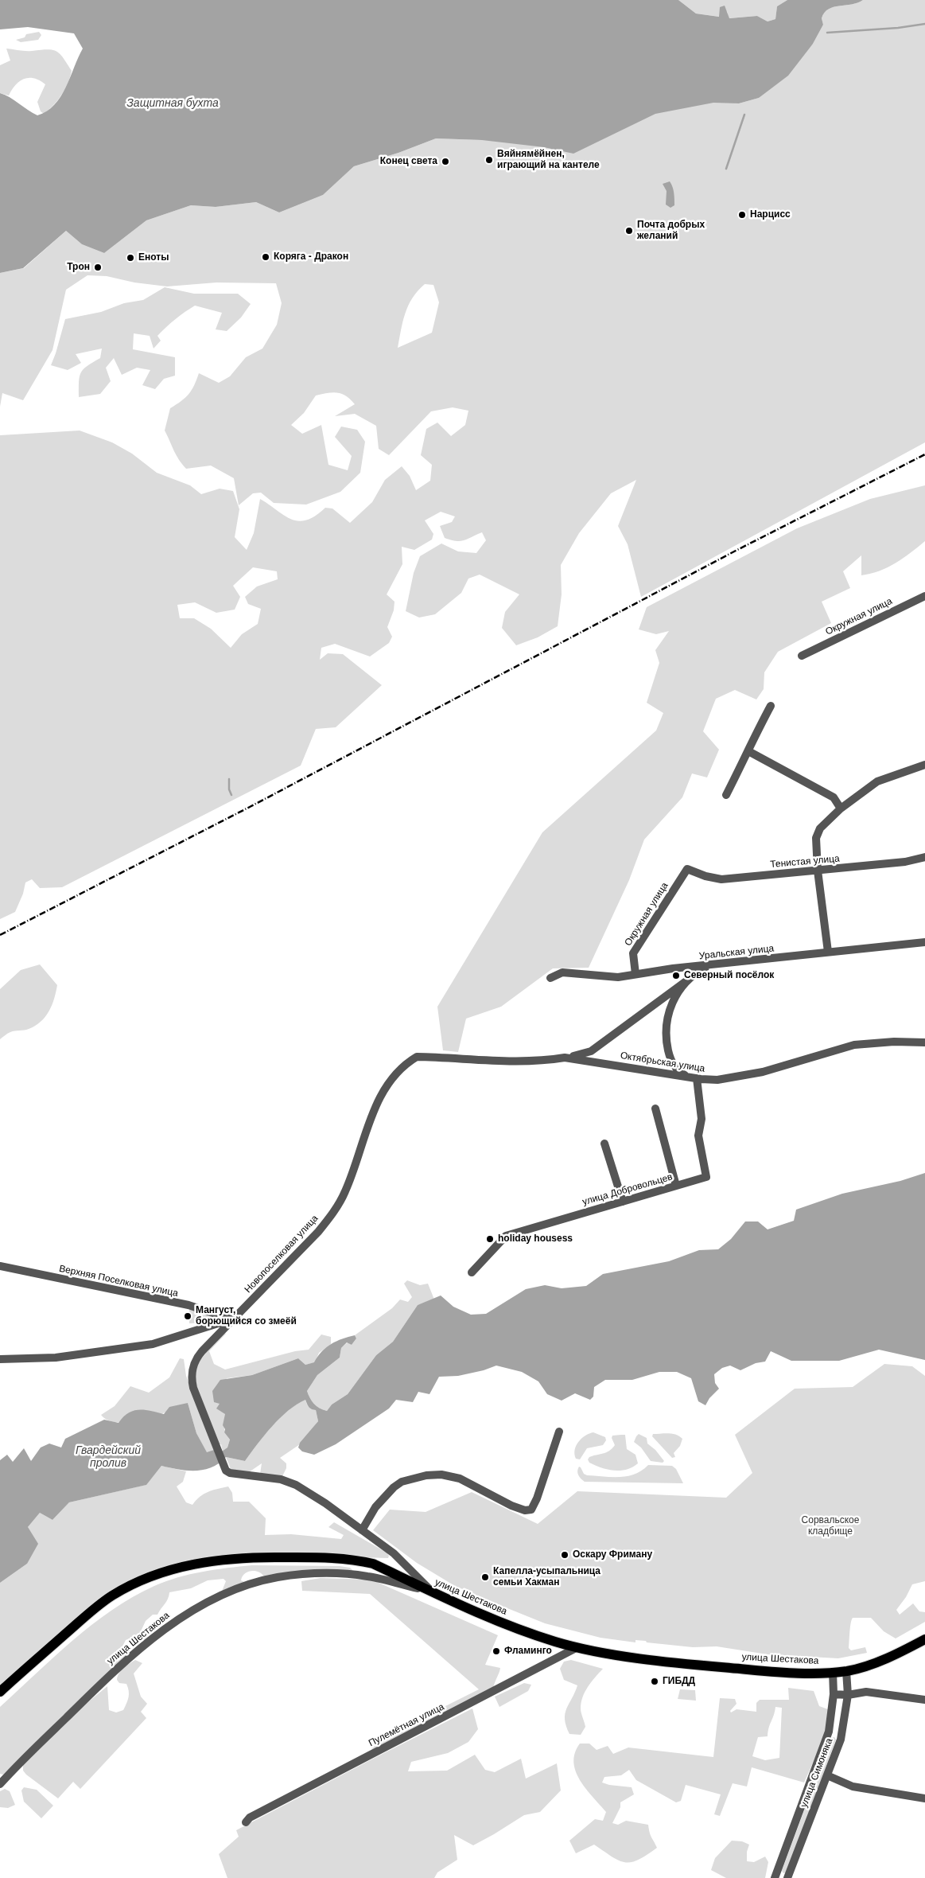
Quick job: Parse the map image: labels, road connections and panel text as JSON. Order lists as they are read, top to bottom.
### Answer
{
  "streets": {
    "main road": ["улица Шестакова"],
    "street": [
      "Окружная улица",
      "Тенистая улица",
      "Уральская улица",
      "Октябрьская улица",
      "улица Добровольцев",
      "Новопоселковая улица",
      "Верхняя Поселковая улица",
      "Пулемётная улица",
      "улица Симоняка"
    ]
  },
  "crossings": [
    ["Окружная улица", "Тенистая улица"],
    ["Окружная улица", "Уральская улица"],
    ["Октябрьская улица", "улица Добровольцев"],
    ["Октябрьская улица", "Новопоселковая улица"],
    ["Новопоселковая улица", "Верхняя Поселковая улица"],
    ["улица Шестакова", "Пулемётная улица"],
    ["улица Шестакова", "улица Симоняка"]
  ],
  "water": ["Защитная бухта", "Гвардейский пролив"],
  "parks": ["Сорвальское кладбище"],
  "places": [
    "Вяйнямёйнен, играющий на кантеле",
    "Конец света",
    "Нарцисс",
    "Почта добрых желаний",
    "Коряга - Дракон",
    "Еноты",
    "Трон",
    "Северный посёлок",
    "holiday housess",
    "Мангуст, борющийся со змеёй",
    "Оскару Фриману",
    "Капелла-усыпальница семьи Хакман",
    "Фламинго",
    "ГИБДД"
  ]
}
